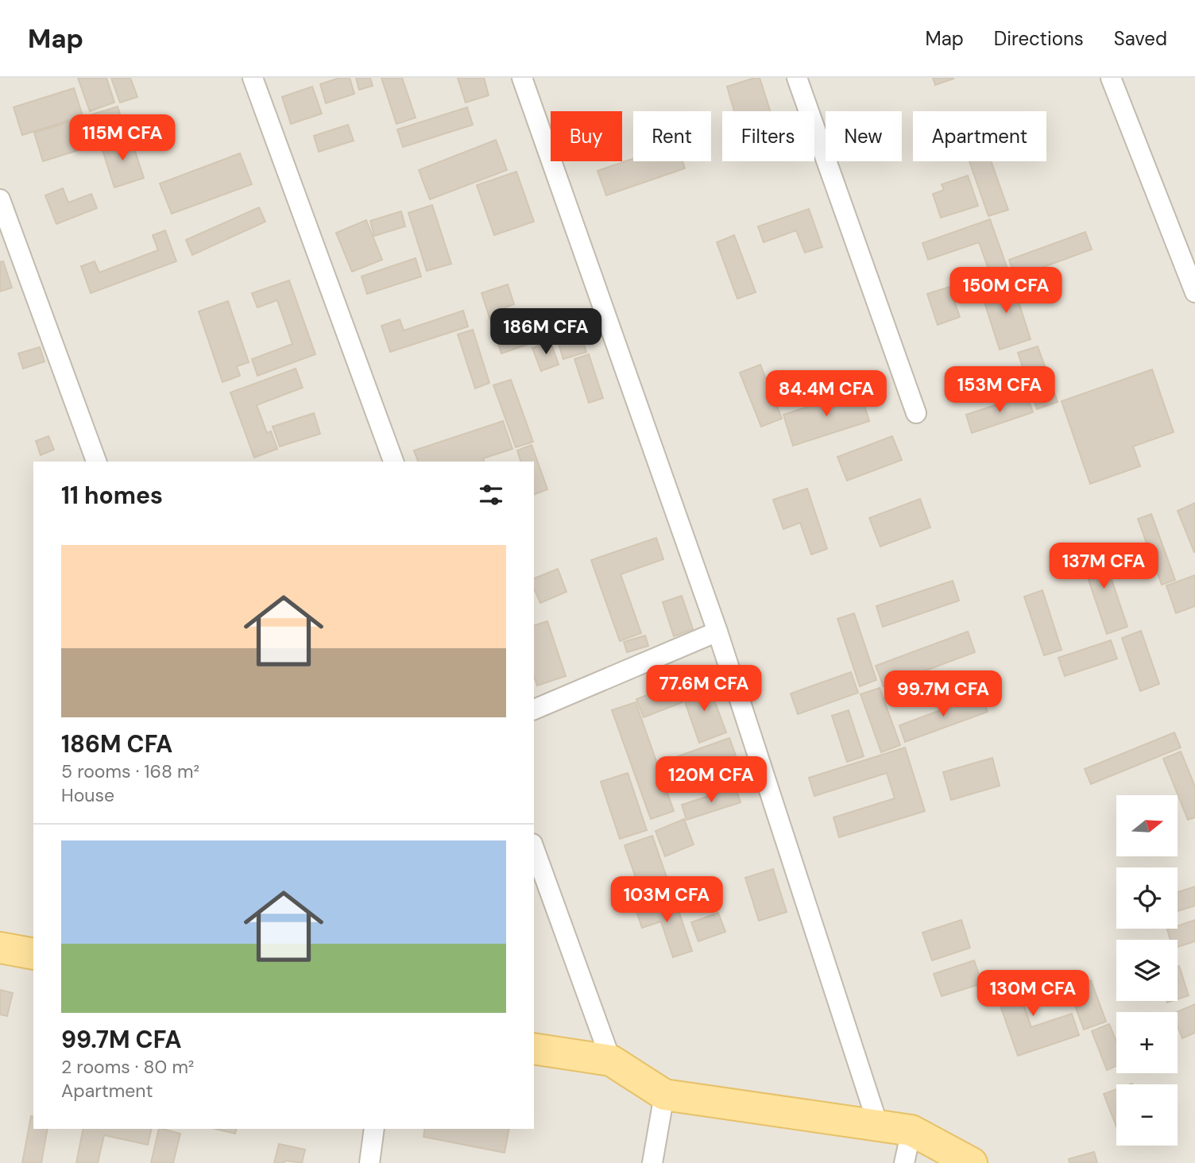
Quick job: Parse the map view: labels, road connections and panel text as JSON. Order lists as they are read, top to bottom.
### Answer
{
  "north": "right",
  "page": {
    "header": "Map",
    "nav": ["Map", "Directions", "Saved"],
    "chip": [
      "Buy",
      "Rent",
      "Filters",
      "New",
      "Apartment"
    ],
    "price": [
      "115M CFA",
      "150M CFA",
      "186M CFA",
      "153M CFA",
      "84.4M CFA",
      "137M CFA",
      "77.6M CFA",
      "99.7M CFA",
      "120M CFA",
      "103M CFA",
      "130M CFA"
    ],
    "heading": "11 homes",
    "list": [
      {
        "name": "186M CFA",
        "note": "5 rooms · 168 m² · House"
      },
      {
        "name": "99.7M CFA",
        "note": "2 rooms · 80 m² · Apartment"
      }
    ],
    "map_buttons": ["+", "−"]
  }
}
